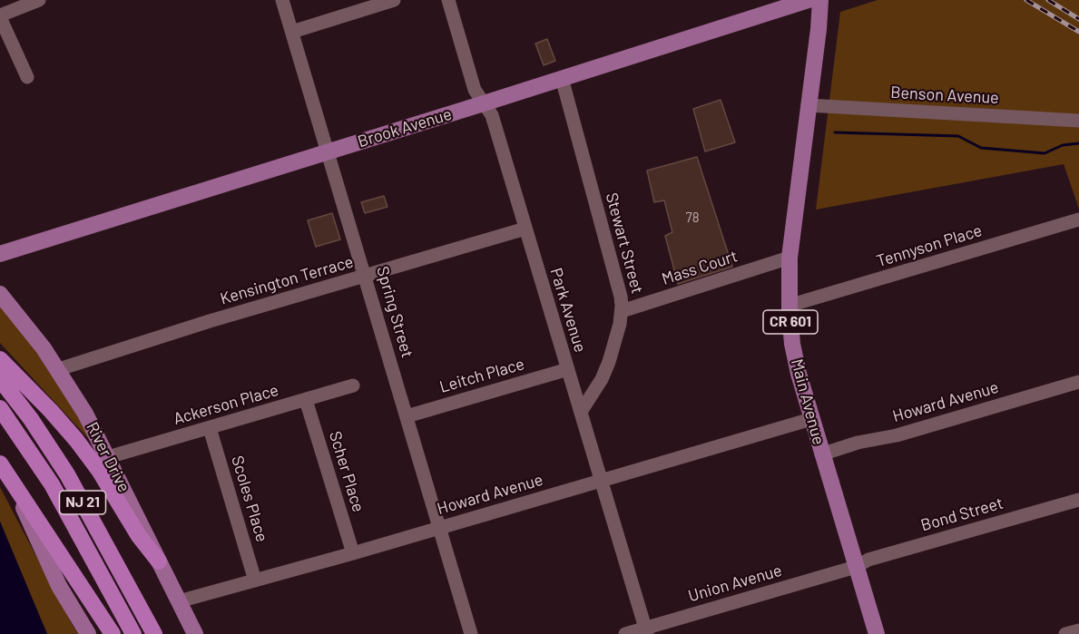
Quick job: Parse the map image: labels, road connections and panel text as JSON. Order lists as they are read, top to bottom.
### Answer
{
  "streets": {
    "highway": ["NJ 21"],
    "main road": [
      "Brook Avenue",
      "CR 601",
      "Main Avenue",
      "River Drive"
    ],
    "street": [
      "Benson Avenue",
      "Stewart Street",
      "Tennyson Place",
      "Mass Court",
      "Kensington Terrace",
      "Park Avenue",
      "Spring Street",
      "Leitch Place",
      "Howard Avenue",
      "Ackerson Place",
      "Scher Place",
      "Scoles Place",
      "Bond Street",
      "Union Avenue"
    ]
  },
  "crossings": [
    ["Benson Avenue", "Main Avenue"],
    ["Brook Avenue", "Stewart Street"],
    ["Brook Avenue", "Park Avenue"],
    ["Brook Avenue", "Spring Street"],
    ["Stewart Street", "Mass Court"],
    ["Stewart Street", "Park Avenue"],
    ["Tennyson Place", "Main Avenue"],
    ["Mass Court", "Main Avenue"],
    ["Kensington Terrace", "Park Avenue"],
    ["Kensington Terrace", "Spring Street"],
    ["Kensington Terrace", "River Drive"],
    ["Park Avenue", "Leitch Place"],
    ["Park Avenue", "Howard Avenue"],
    ["Park Avenue", "Union Avenue"],
    ["Spring Street", "Leitch Place"],
    ["Spring Street", "Howard Avenue"],
    ["Main Avenue", "Howard Avenue"],
    ["Main Avenue", "Bond Street"],
    ["Main Avenue", "Union Avenue"],
    ["Howard Avenue", "River Drive"],
    ["Howard Avenue", "Scher Place"],
    ["Howard Avenue", "Scoles Place"],
    ["Ackerson Place", "River Drive"],
    ["Ackerson Place", "Scher Place"],
    ["Ackerson Place", "Scoles Place"],
    ["Bond Street", "Union Avenue"]
  ],
  "house_numbers": ["78"]
}
